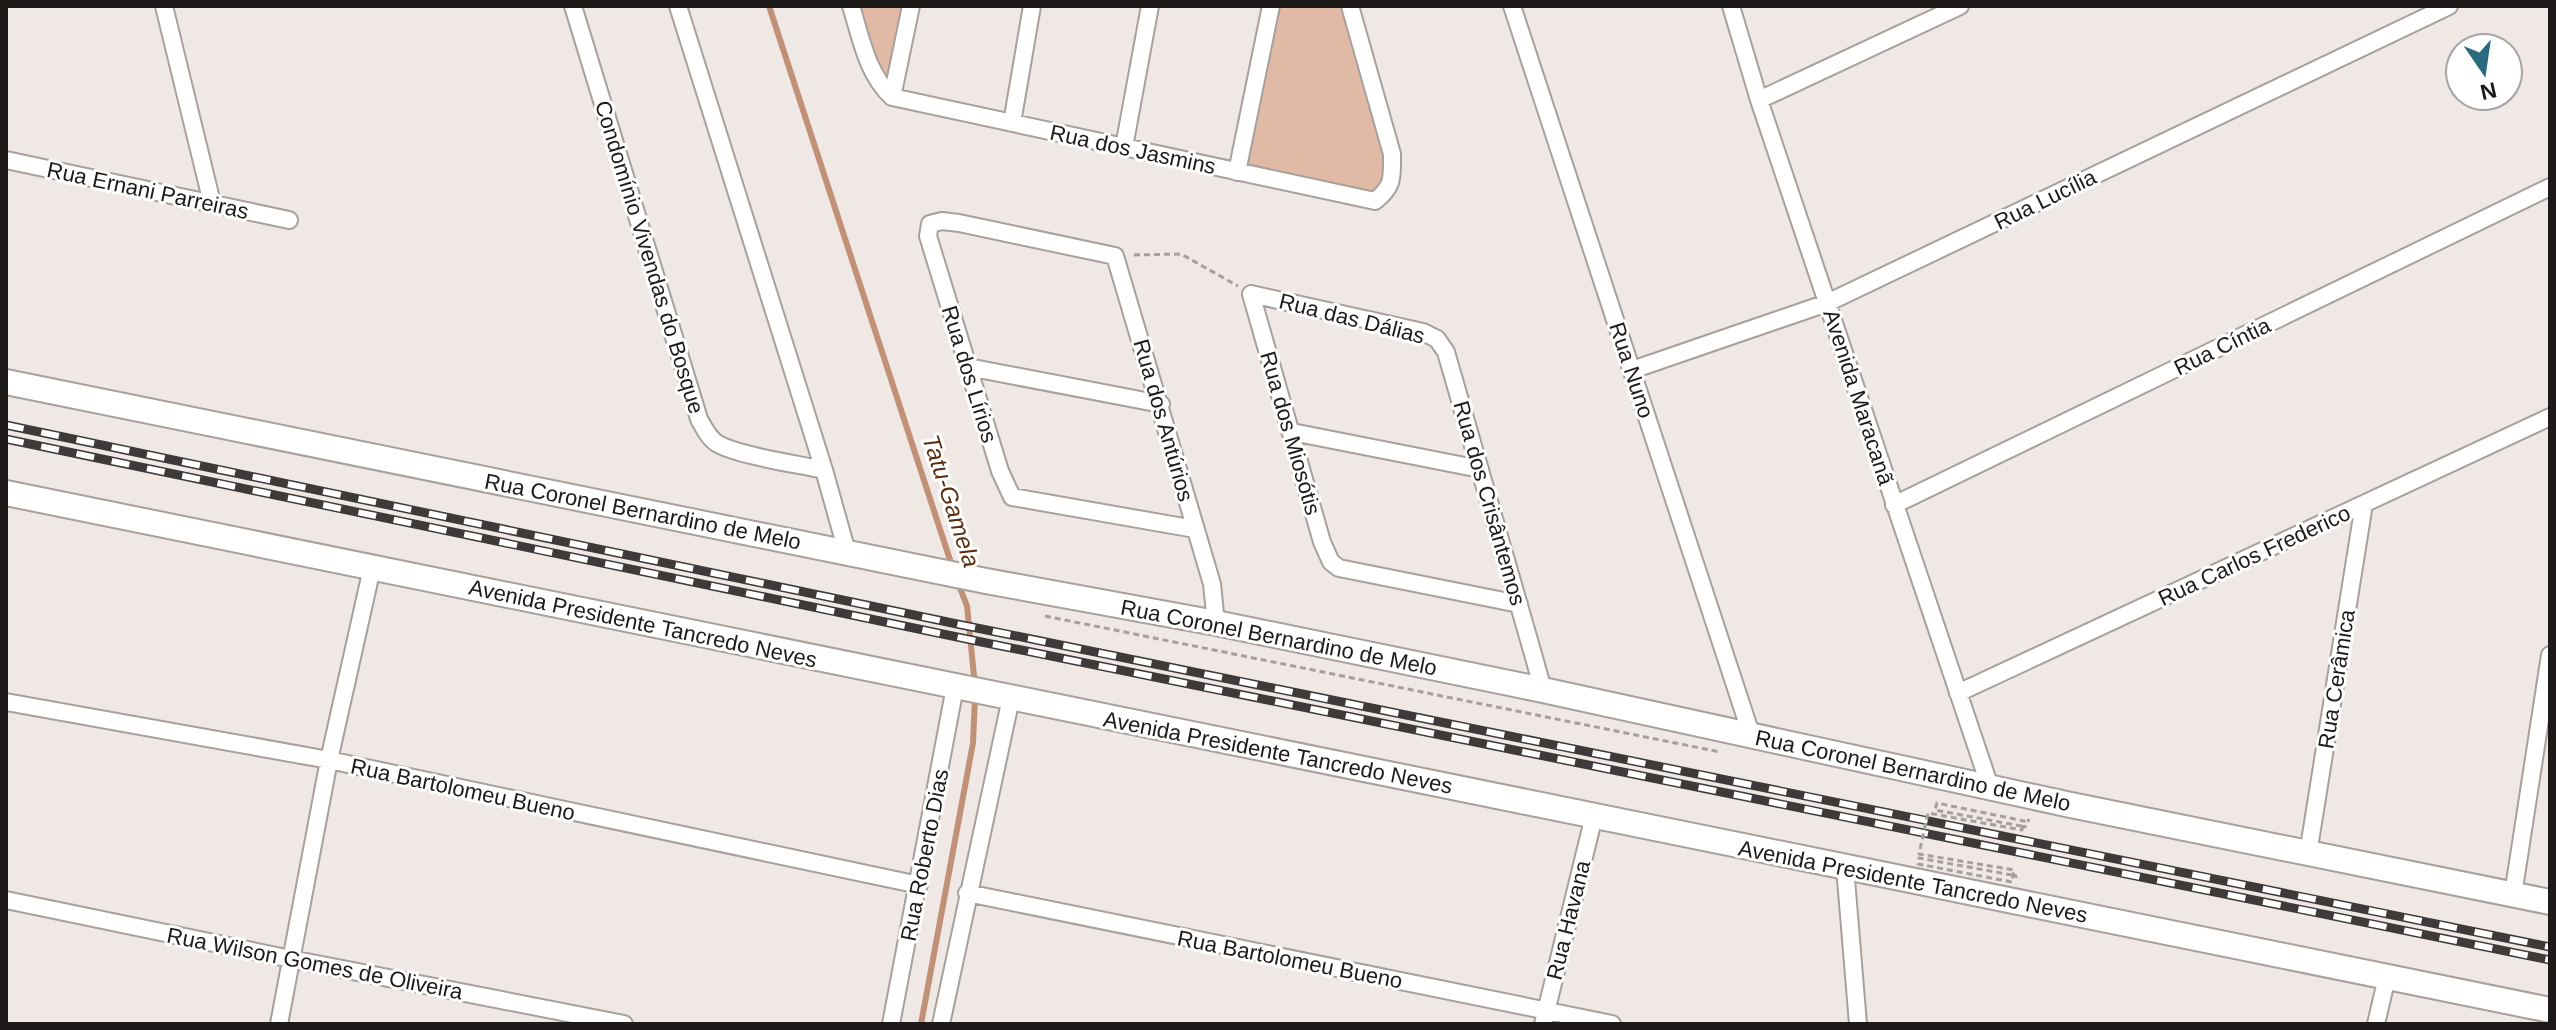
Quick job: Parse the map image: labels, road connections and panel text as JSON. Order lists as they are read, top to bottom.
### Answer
{
  "streets": {
    "main road": ["Rua Coronel Bernardino de Melo", "Avenida Presidente Tancredo Neves"],
    "street": [
      "Rua dos Jasmins",
      "Rua Ernani Parreiras",
      "Rua Lucília",
      "Condomínio Vivendas do Bosque",
      "Rua das Dálias",
      "Rua Cíntia",
      "Rua Nuno",
      "Rua dos Lírios",
      "Avenida Maracanã",
      "Rua dos Antúrios",
      "Rua dos Miosótis",
      "Rua dos Crisântemos",
      "Rua Carlos Frederico",
      "Rua Cerâmica",
      "Rua Bartolomeu Bueno",
      "Rua Roberto Dias",
      "Rua Havana",
      "Rua Wilson Gomes de Oliveira"
    ]
  },
  "crossings": [
    ["Rua Lucília", "Rua Nuno"],
    ["Rua Lucília", "Avenida Maracanã"],
    ["Rua das Dálias", "Rua dos Miosótis"],
    ["Rua das Dálias", "Rua dos Crisântemos"],
    ["Rua Cíntia", "Avenida Maracanã"],
    ["Rua Nuno", "Rua Coronel Bernardino de Melo"],
    ["Rua dos Lírios", "Rua dos Antúrios"],
    ["Avenida Maracanã", "Rua Coronel Bernardino de Melo"],
    ["Avenida Maracanã", "Rua Carlos Frederico"],
    ["Rua dos Antúrios", "Rua Coronel Bernardino de Melo"],
    ["Rua dos Miosótis", "Rua dos Crisântemos"],
    ["Rua dos Crisântemos", "Rua Coronel Bernardino de Melo"],
    ["Rua Coronel Bernardino de Melo", "Rua Cerâmica"],
    ["Rua Carlos Frederico", "Rua Cerâmica"],
    ["Avenida Presidente Tancredo Neves", "Rua Roberto Dias"],
    ["Avenida Presidente Tancredo Neves", "Rua Havana"],
    ["Rua Bartolomeu Bueno", "Rua Roberto Dias"],
    ["Rua Bartolomeu Bueno", "Rua Havana"]
  ],
  "water": ["Tatu-Gamela"],
  "north": "bottom"
}
